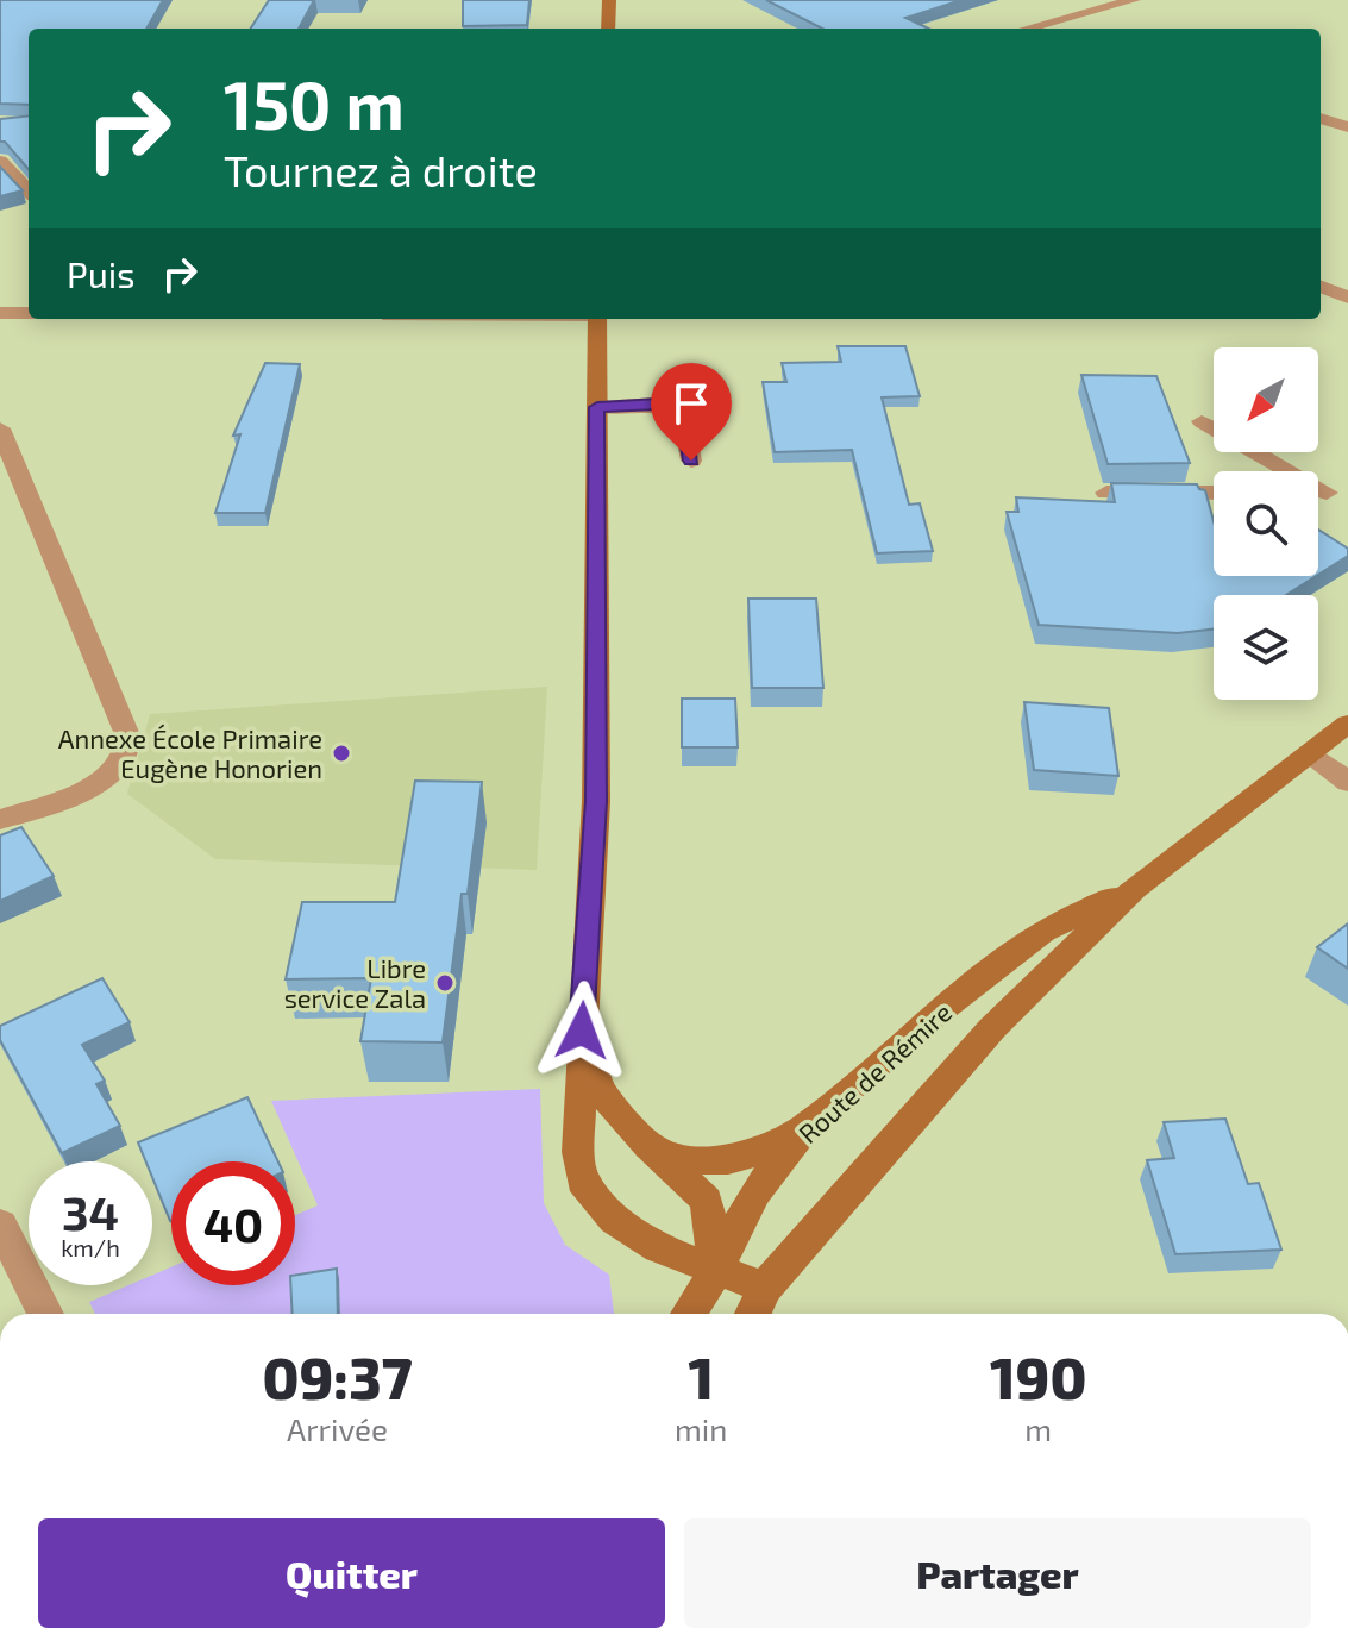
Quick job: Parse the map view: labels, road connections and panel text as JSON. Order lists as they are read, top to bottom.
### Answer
{
  "streets": {
    "street": ["Route de Rémire"]
  },
  "places": ["Annexe École Primaire Eugène Honorien", "Libre service Zala"],
  "north": "bottom left",
  "page": {
    "turn": ["150 m", "Tournez à droite"],
    "then": "Puis",
    "speed": "34 km/h",
    "limit": "40",
    "eta": [
      "09:37",
      "Arrivée",
      "1",
      "min",
      "190",
      "m"
    ],
    "buttons": ["Quitter", "Partager"]
  }
}
